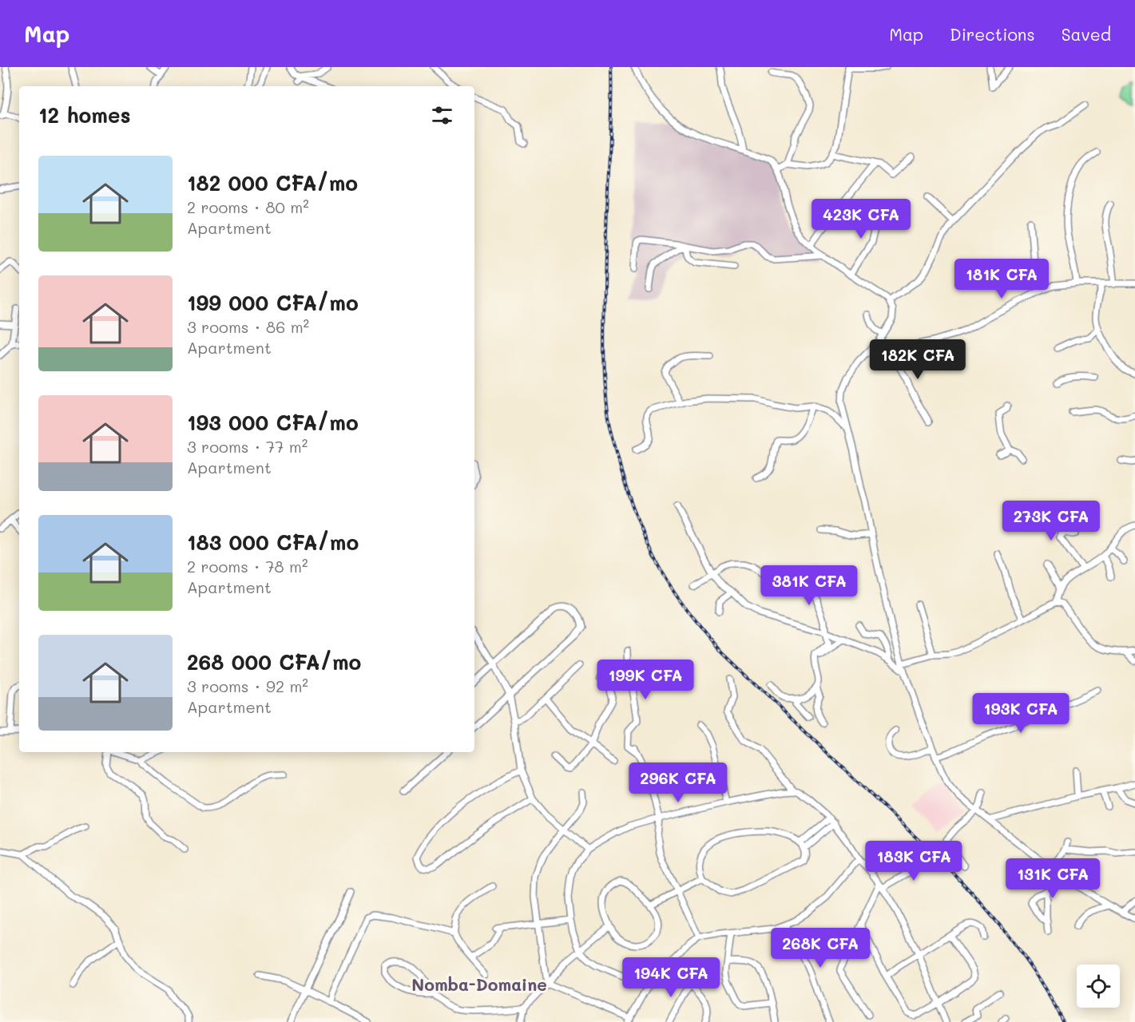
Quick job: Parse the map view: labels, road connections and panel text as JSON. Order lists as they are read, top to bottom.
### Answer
{
  "districts": ["Nomba-Domaine"],
  "page": {
    "header": "Map",
    "nav": ["Map", "Directions", "Saved"],
    "heading": "12 homes",
    "list": [
      {
        "name": "182 000 CFA/mo",
        "note": "2 rooms · 80 m² · Apartment"
      },
      {
        "name": "199 000 CFA/mo",
        "note": "3 rooms · 86 m² · Apartment"
      },
      {
        "name": "193 000 CFA/mo",
        "note": "3 rooms · 77 m² · Apartment"
      },
      {
        "name": "183 000 CFA/mo",
        "note": "2 rooms · 78 m² · Apartment"
      },
      {
        "name": "268 000 CFA/mo",
        "note": "3 rooms · 92 m² · Apartment"
      }
    ],
    "price": [
      "423K CFA",
      "181K CFA",
      "182K CFA",
      "273K CFA",
      "381K CFA",
      "199K CFA",
      "193K CFA",
      "296K CFA",
      "183K CFA",
      "131K CFA",
      "268K CFA",
      "194K CFA"
    ]
  }
}
